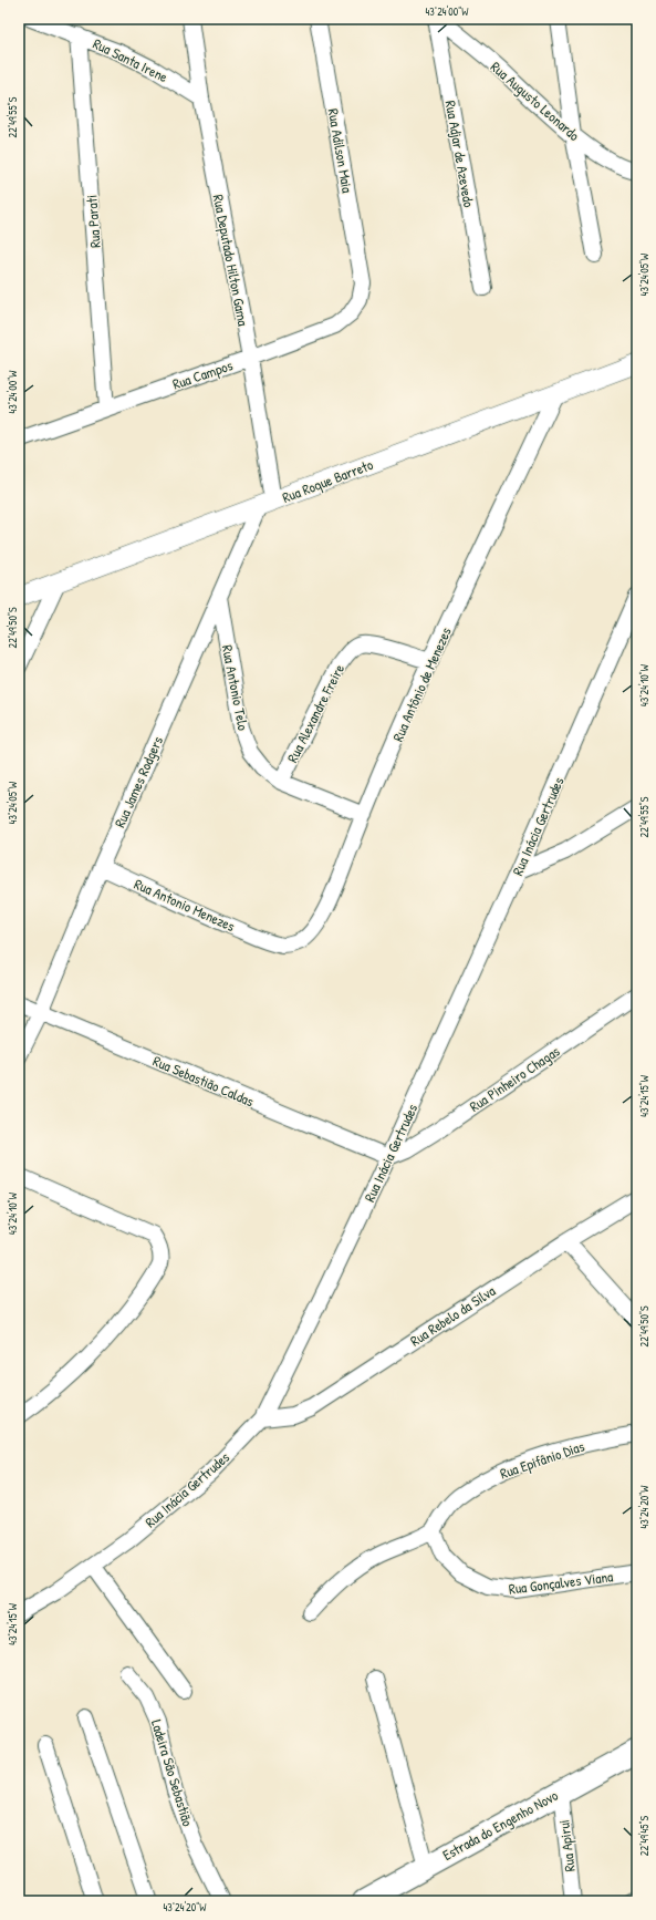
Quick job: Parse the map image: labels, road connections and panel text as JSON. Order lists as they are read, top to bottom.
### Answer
{
  "streets": {
    "main road": ["Estrada do Engenho Novo"],
    "street": [
      "Rua Santa Irene",
      "Rua Augusto Leonardo",
      "Rua Adilson Maia",
      "Rua Adjar de Azevedo",
      "Rua Parati",
      "Rua Deputado Hilton Gama",
      "Rua Campos",
      "Rua Roque Barreto",
      "Rua Antônio de Menezes",
      "Rua Antonio Telo",
      "Rua Alexandre Freire",
      "Rua James Rodgers",
      "Rua Inácia Gertrudes",
      "Rua Antonio Menezes",
      "Rua Pinheiro Chagas",
      "Rua Sebastião Caldas",
      "Rua Rebelo da Silva",
      "Rua Epifânio Dias",
      "Rua Gonçalves Viana",
      "Ladeira São Sebastião",
      "Rua Apirui"
    ]
  },
  "crossings": [
    ["Rua Santa Irene", "Rua Parati"],
    ["Rua Santa Irene", "Rua Deputado Hilton Gama"],
    ["Rua Adilson Maia", "Rua Campos"],
    ["Rua Parati", "Rua Campos"],
    ["Rua Deputado Hilton Gama", "Rua Campos"],
    ["Rua Deputado Hilton Gama", "Rua Roque Barreto"],
    ["Rua Deputado Hilton Gama", "Rua James Rodgers"],
    ["Rua Roque Barreto", "Rua Antônio de Menezes"],
    ["Rua Roque Barreto", "Rua James Rodgers"],
    ["Rua Antônio de Menezes", "Rua Antonio Telo"],
    ["Rua Antônio de Menezes", "Rua Alexandre Freire"],
    ["Rua Antônio de Menezes", "Rua Antonio Menezes"],
    ["Rua Antonio Telo", "Rua Alexandre Freire"],
    ["Rua Antonio Telo", "Rua James Rodgers"],
    ["Rua James Rodgers", "Rua Antonio Menezes"],
    ["Rua James Rodgers", "Rua Sebastião Caldas"],
    ["Rua Inácia Gertrudes", "Rua Pinheiro Chagas"],
    ["Rua Inácia Gertrudes", "Rua Sebastião Caldas"],
    ["Rua Inácia Gertrudes", "Rua Rebelo da Silva"],
    ["Rua Pinheiro Chagas", "Rua Sebastião Caldas"],
    ["Rua Epifânio Dias", "Rua Gonçalves Viana"],
    ["Estrada do Engenho Novo", "Rua Apirui"]
  ],
  "coordinates": [
    "43°24'00\"W",
    "22°49'55\"S",
    "43°24'05\"W",
    "22°49'50\"S",
    "43°24'10\"W",
    "43°24'15\"W",
    "43°24'20\"W",
    "22°49'45\"S"
  ]
}
